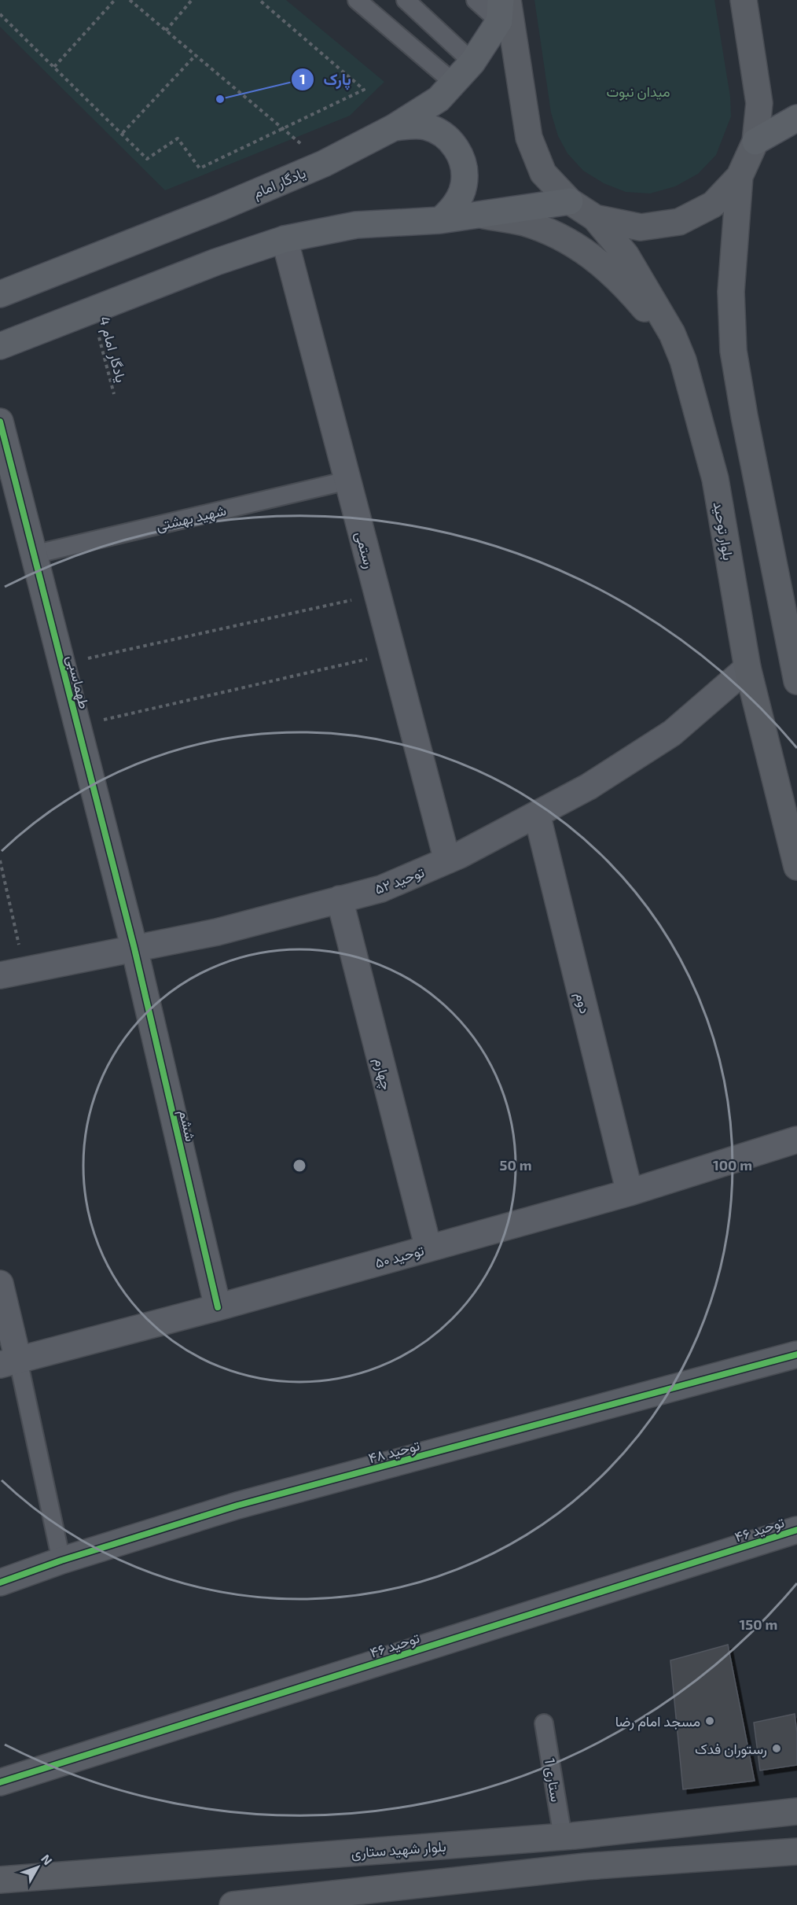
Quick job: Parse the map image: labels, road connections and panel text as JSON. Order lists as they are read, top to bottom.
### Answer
{
  "streets": {
    "main road": ["یادگار امام", "بلوار توحید", "بلوار شهید ستاری"],
    "street": [
      "رستمی",
      "طهماسبی",
      "توحید ۵۲",
      "دوم",
      "چهارم",
      "ششم",
      "توحید ۵۰",
      "توحید ۴۸",
      "توحید ۴۶"
    ],
    "lane": ["شهید بهشتی", "ستاری 1"],
    "path": ["یادگار امام 4"]
  },
  "crossings": [
    ["شهید بهشتی", "رستمی"],
    ["شهید بهشتی", "طهماسبی"],
    ["بلوار توحید", "توحید ۵۲"],
    ["رستمی", "توحید ۵۲"],
    ["طهماسبی", "توحید ۵۲"],
    ["طهماسبی", "ششم"],
    ["توحید ۵۲", "دوم"],
    ["توحید ۵۲", "چهارم"],
    ["توحید ۵۲", "ششم"],
    ["دوم", "توحید ۵۰"],
    ["چهارم", "توحید ۵۰"],
    ["ششم", "توحید ۵۰"],
    ["ستاری 1", "بلوار شهید ستاری"]
  ],
  "parks": ["میدان نبوت"],
  "places": ["پارک", "مسجد امام رضا", "رستوران فدک"],
  "north": "top right",
  "rings": ["50 m", "100 m", "150 m"]
}
